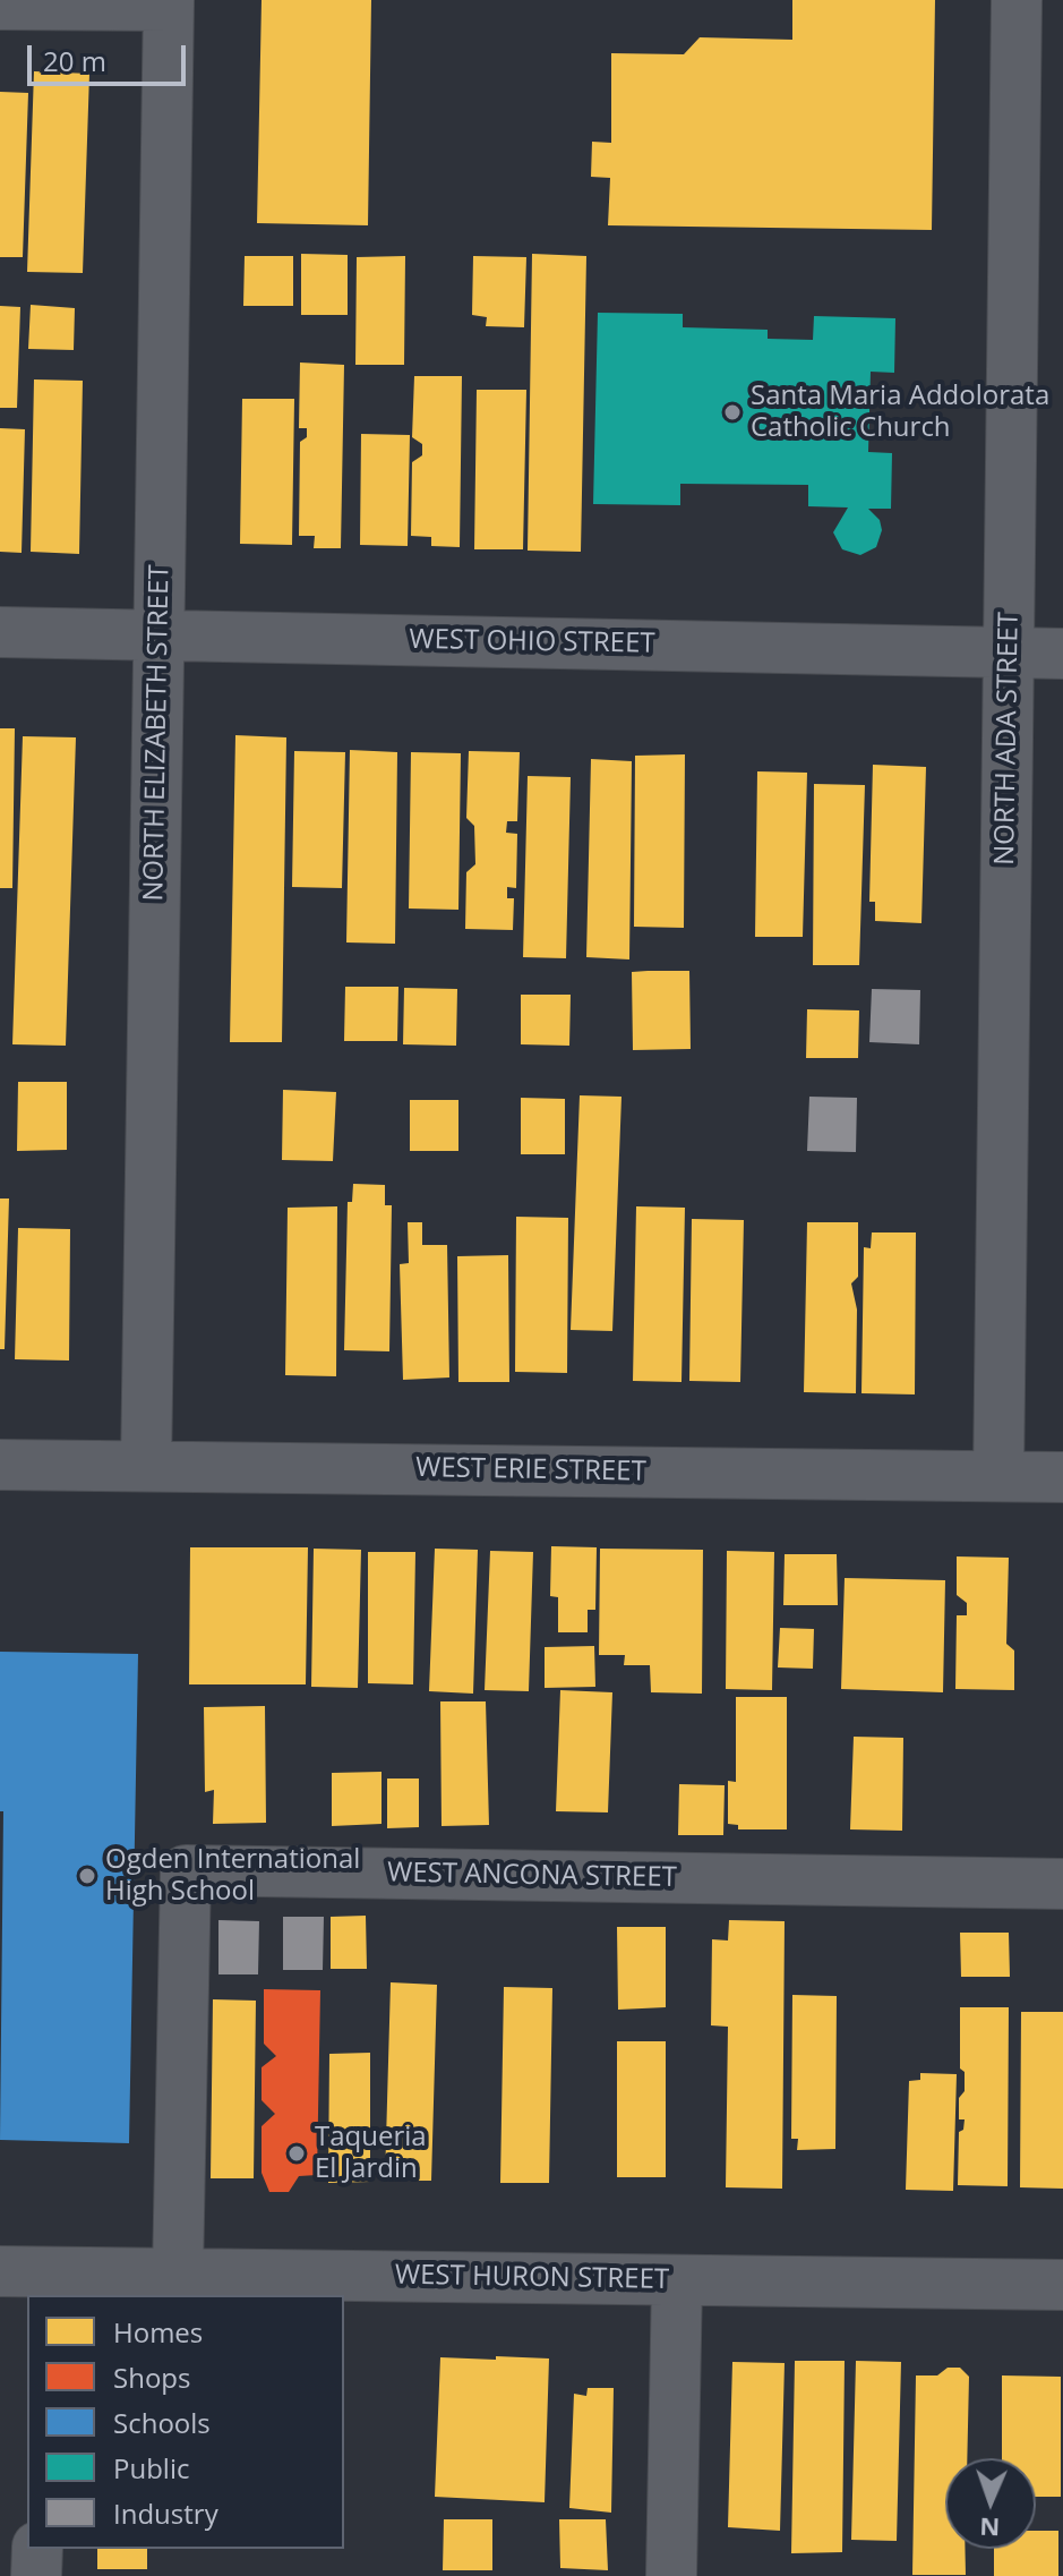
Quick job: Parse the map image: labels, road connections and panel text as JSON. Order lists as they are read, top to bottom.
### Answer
{
  "streets": {
    "street": [
      "WEST OHIO STREET",
      "NORTH ELIZABETH STREET",
      "NORTH ADA STREET",
      "WEST ERIE STREET",
      "WEST ANCONA STREET",
      "WEST HURON STREET"
    ]
  },
  "crossings": [
    ["WEST OHIO STREET", "NORTH ELIZABETH STREET"],
    ["WEST OHIO STREET", "NORTH ADA STREET"],
    ["NORTH ELIZABETH STREET", "WEST ERIE STREET"],
    ["NORTH ADA STREET", "WEST ERIE STREET"],
    ["WEST ANCONA STREET", "WEST HURON STREET"]
  ],
  "places": ["Santa Maria Addolorata Catholic Church", "Ogden International High School", "Taqueria El Jardin"],
  "legend": [
    "Homes",
    "Shops",
    "Schools",
    "Public",
    "Industry"
  ],
  "scale_bar": "20 m",
  "north": "bottom"
}
